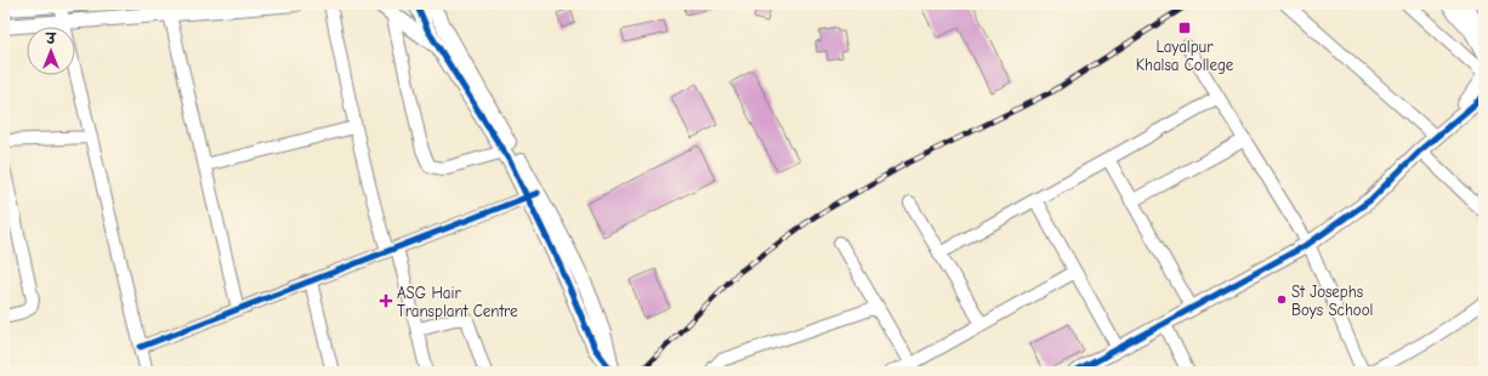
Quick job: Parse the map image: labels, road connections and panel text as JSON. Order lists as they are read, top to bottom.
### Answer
{
  "places": {
    "transit": ["Layalpur Khalsa College"],
    "other": ["St Josephs Boys School"],
    "health": ["ASG Hair Transplant Centre"]
  },
  "north": "top"
}
